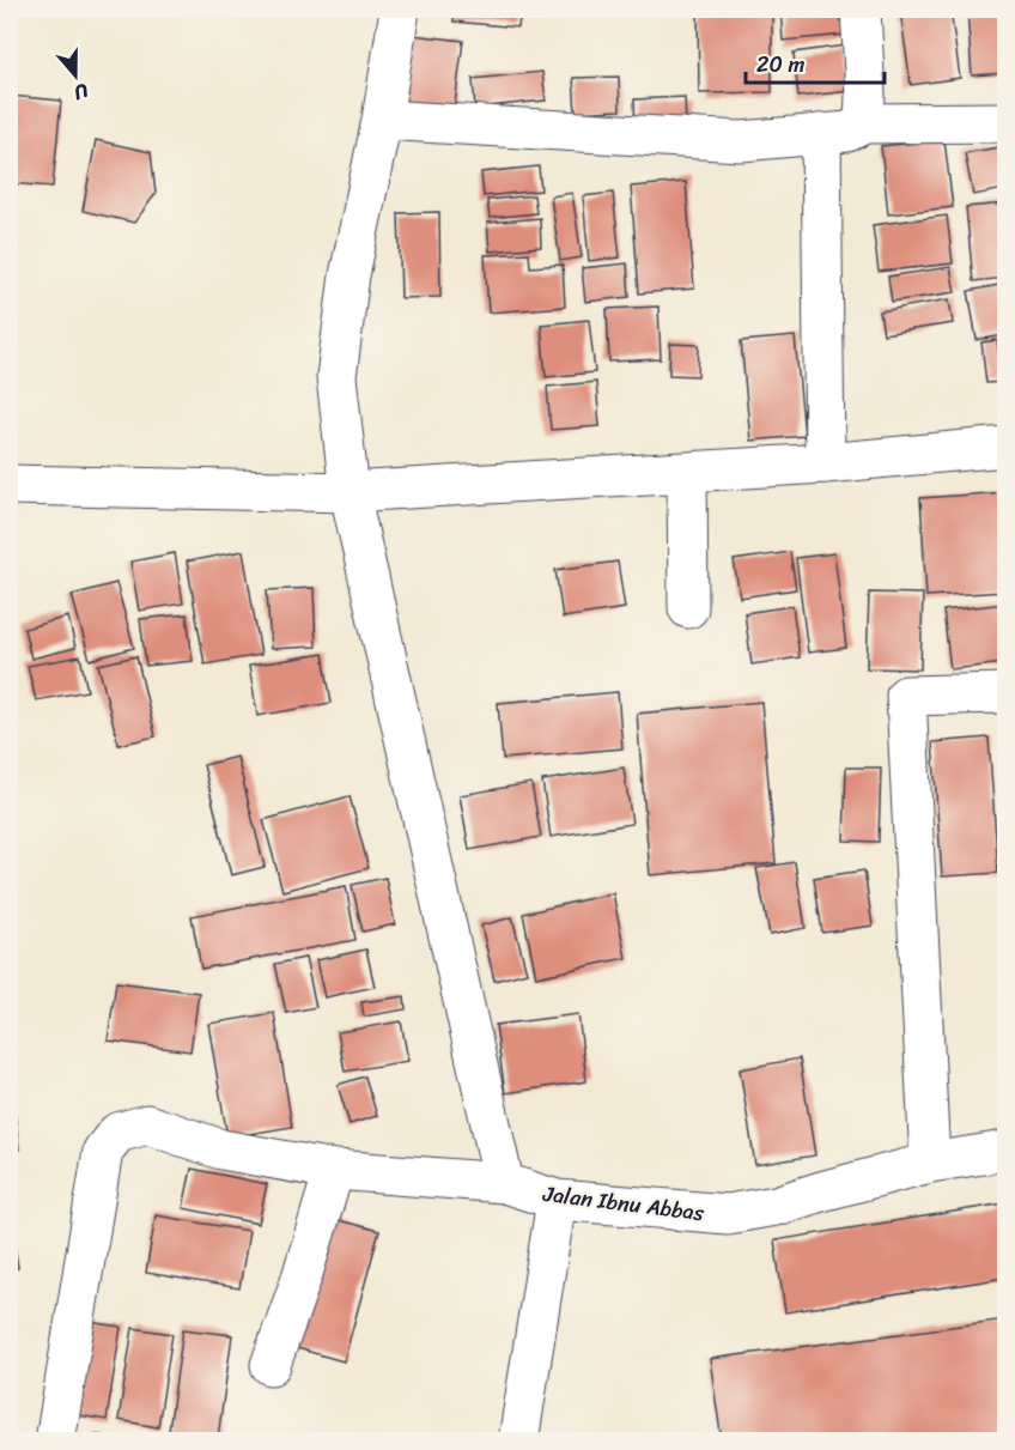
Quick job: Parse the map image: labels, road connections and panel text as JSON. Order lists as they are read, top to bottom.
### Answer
{
  "streets": {
    "street": ["Jalan Ibnu Abbas"]
  },
  "scale_bar": "20 m",
  "north": "bottom"
}
